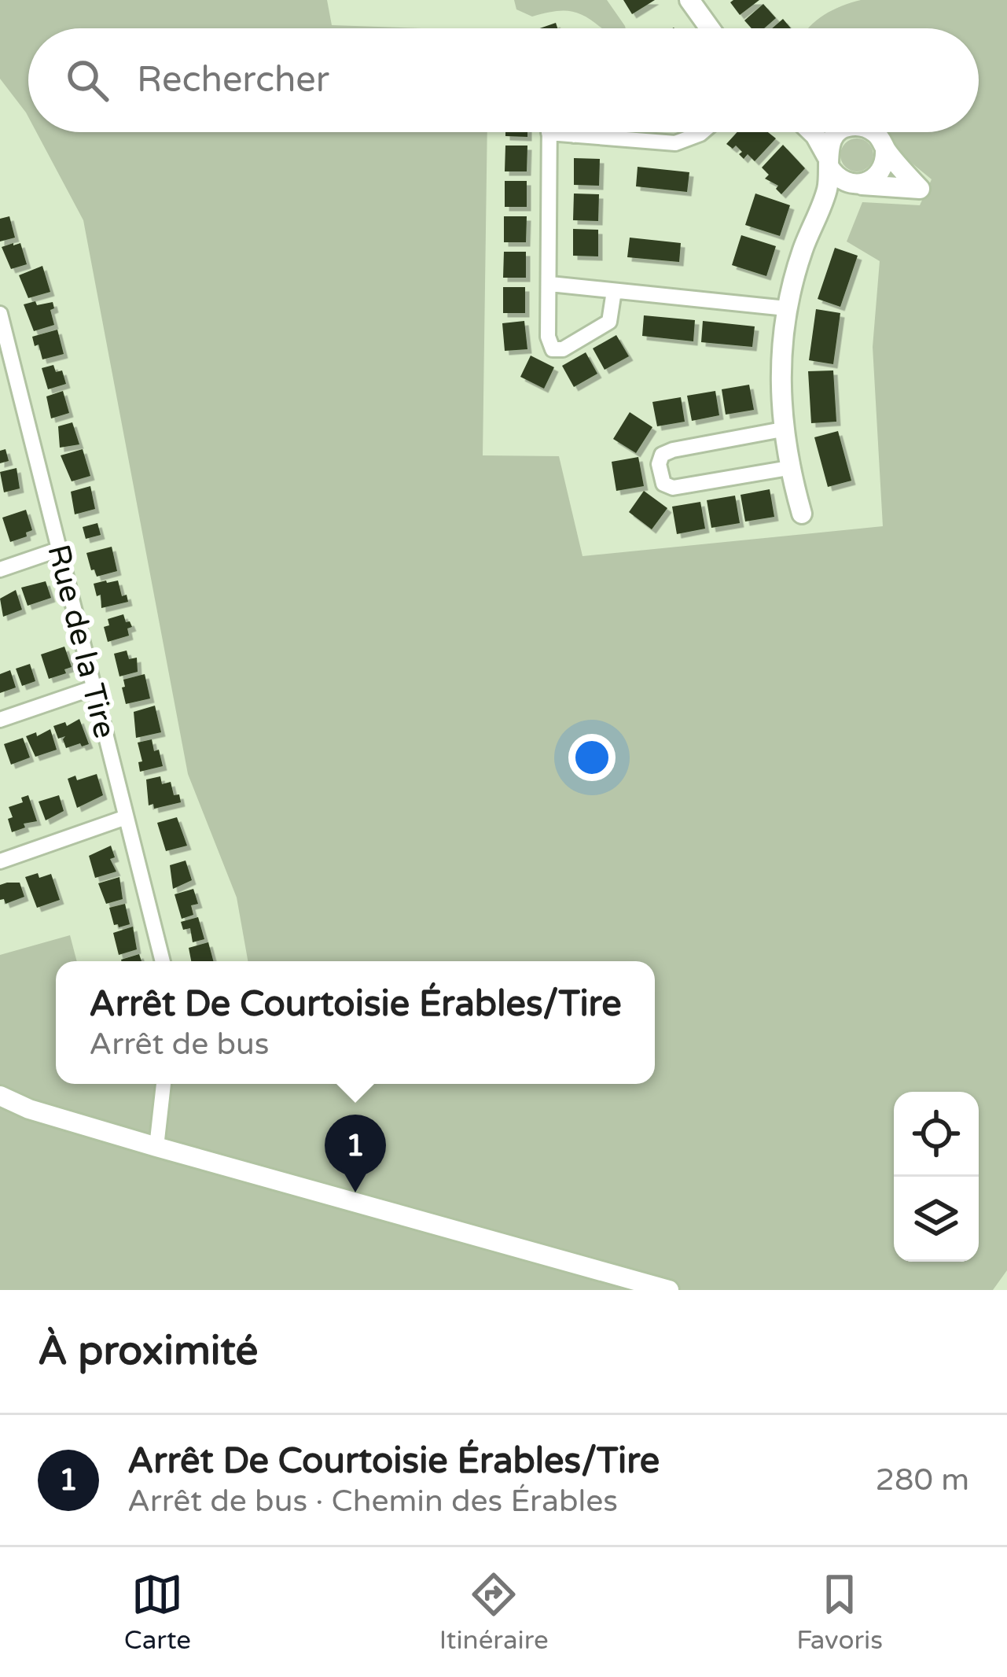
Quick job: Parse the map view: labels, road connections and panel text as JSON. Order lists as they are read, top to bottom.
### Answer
{
  "streets": {
    "street": ["Rue de la Tire"]
  },
  "page": {
    "search": "Rechercher",
    "popup": ["Arrêt De Courtoisie Érables/Tire", "Arrêt de bus"],
    "pins": "1",
    "heading": "À proximité",
    "list": [
      {
        "mark": "1",
        "name": "Arrêt De Courtoisie Érables/Tire",
        "note": "Arrêt de bus · Chemin des Érables",
        "value": "280 m"
      }
    ],
    "nav": ["Carte", "Itinéraire", "Favoris"]
  }
}
